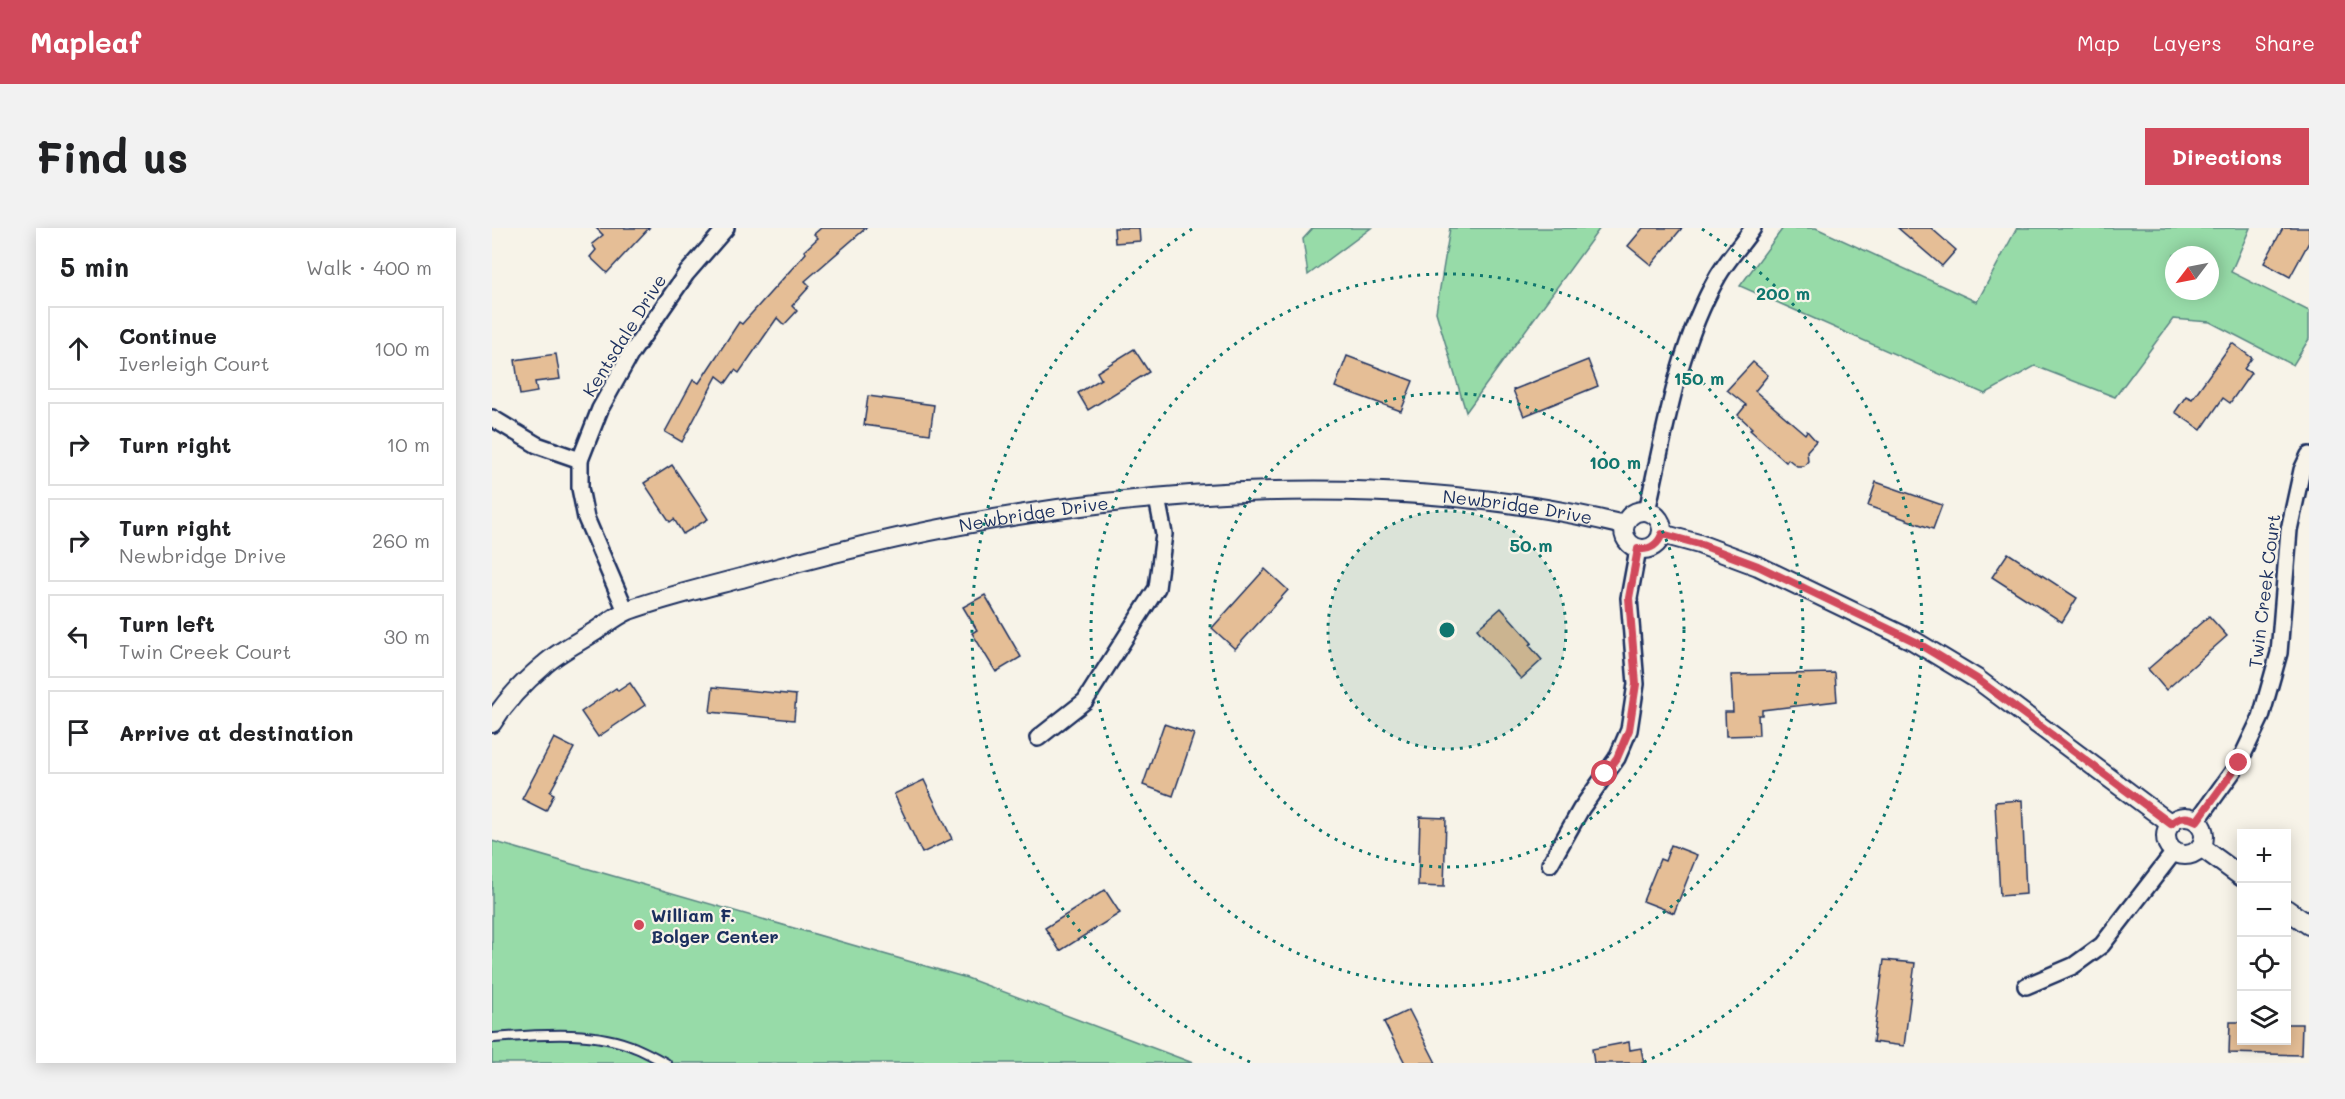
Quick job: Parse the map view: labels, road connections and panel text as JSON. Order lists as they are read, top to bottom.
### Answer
{
  "streets": {
    "street": ["Kentsdale Drive", "Newbridge Drive", "Twin Creek Court"]
  },
  "crossings": [
    ["Kentsdale Drive", "Newbridge Drive"]
  ],
  "places": ["William F. Bolger Center"],
  "north": "bottom left",
  "page": {
    "header": "Mapleaf",
    "nav": ["Map", "Layers", "Share"],
    "buttons": "Directions",
    "title": "Find us",
    "heading": ["5 min", "Walk · 400 m"],
    "list": [
      ["Continue", "Iverleigh Court", "100 m"],
      ["Turn right", "10 m"],
      ["Turn right", "Newbridge Drive", "260 m"],
      ["Turn left", "Twin Creek Court", "30 m"],
      "Arrive at destination"
    ],
    "map_buttons": ["+", "−"]
  },
  "rings": [
    "200 m",
    "150 m",
    "100 m",
    "50 m"
  ]
}
